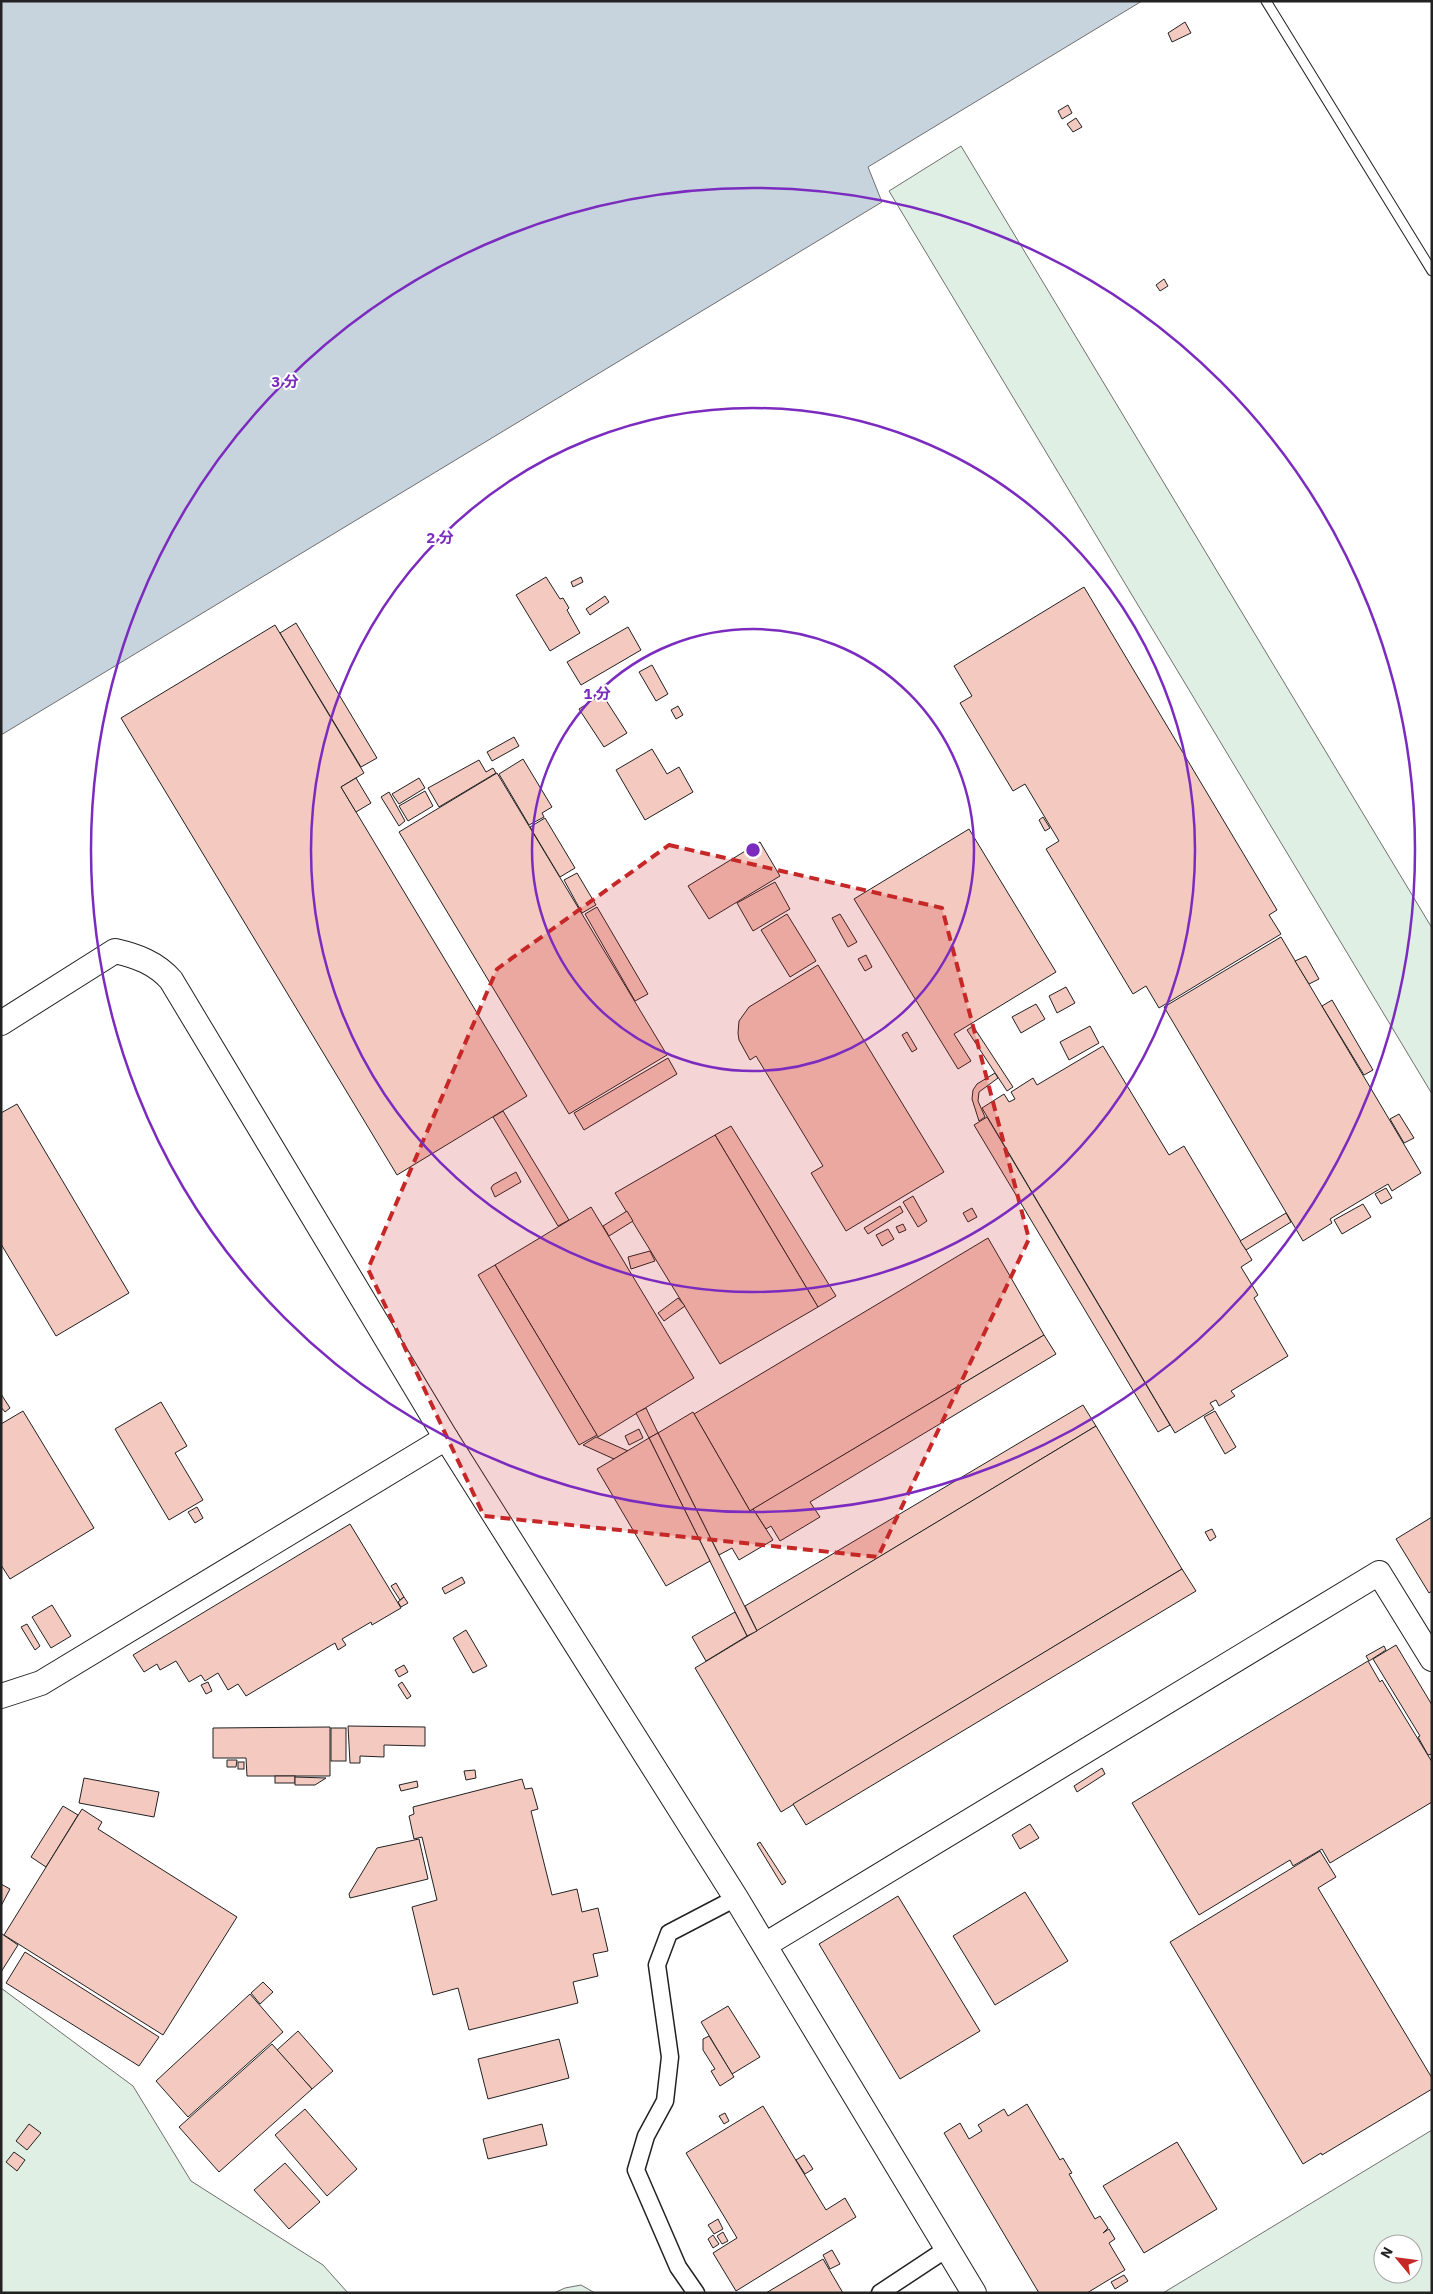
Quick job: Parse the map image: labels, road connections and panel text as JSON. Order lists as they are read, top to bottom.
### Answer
{
  "north": "top left",
  "rings": ["3 分", "2 分", "1 分"]
}
